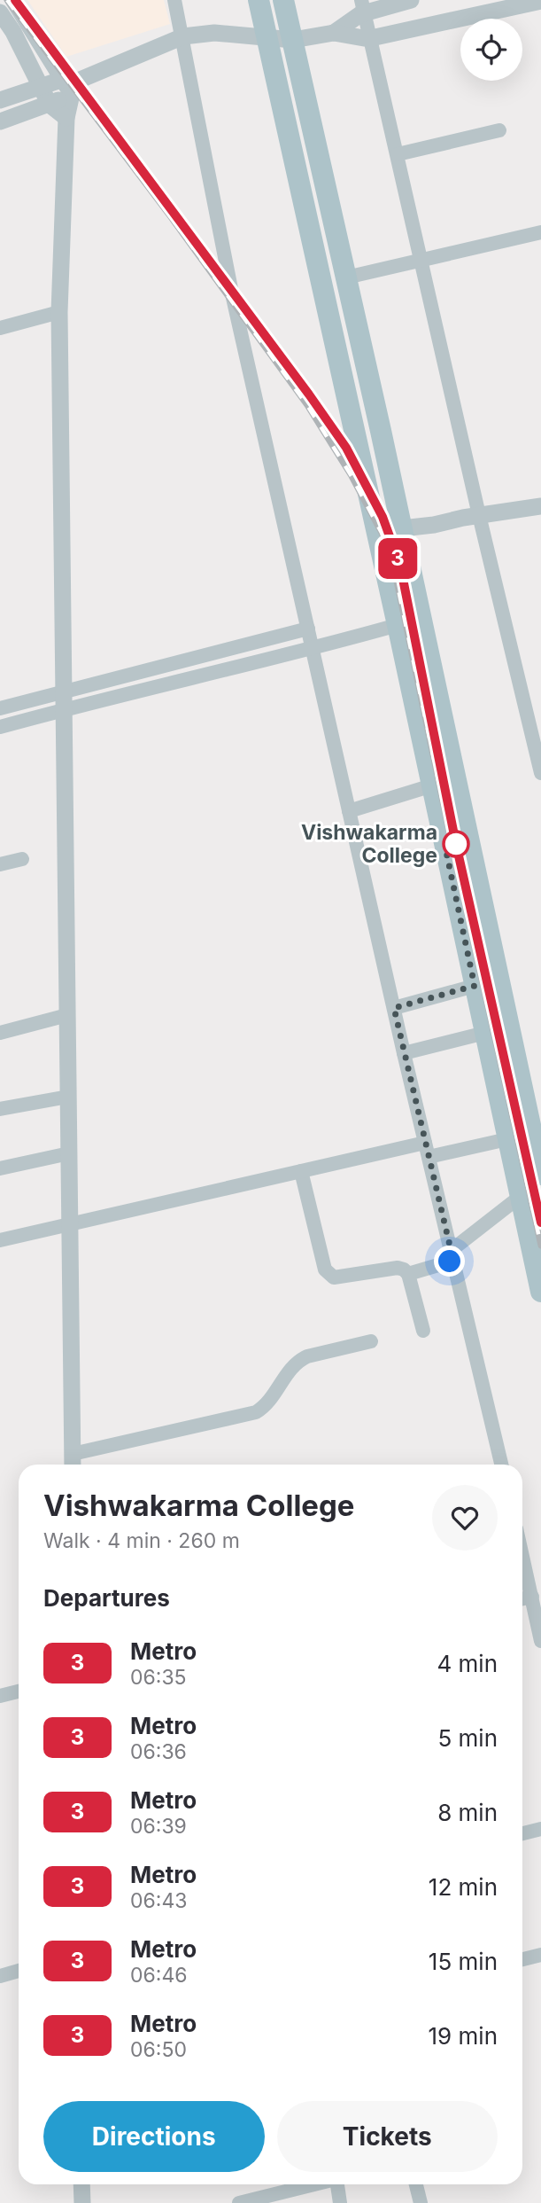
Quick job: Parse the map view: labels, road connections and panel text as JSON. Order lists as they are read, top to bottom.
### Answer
{
  "places": ["Vishwakarma College"],
  "lines": ["metro line 3"],
  "page": {
    "on_map": "3",
    "heading": [
      ["Vishwakarma College", "Walk · 4 min · 260 m"],
      "Departures"
    ],
    "list": [
      {
        "mark": "3",
        "name": "Metro",
        "note": "06:35",
        "value": "4 min"
      },
      {
        "mark": "3",
        "name": "Metro",
        "note": "06:36",
        "value": "5 min"
      },
      {
        "mark": "3",
        "name": "Metro",
        "note": "06:39",
        "value": "8 min"
      },
      {
        "mark": "3",
        "name": "Metro",
        "note": "06:43",
        "value": "12 min"
      },
      {
        "mark": "3",
        "name": "Metro",
        "note": "06:46",
        "value": "15 min"
      },
      {
        "mark": "3",
        "name": "Metro",
        "note": "06:50",
        "value": "19 min"
      }
    ],
    "buttons": ["Directions", "Tickets"]
  }
}
